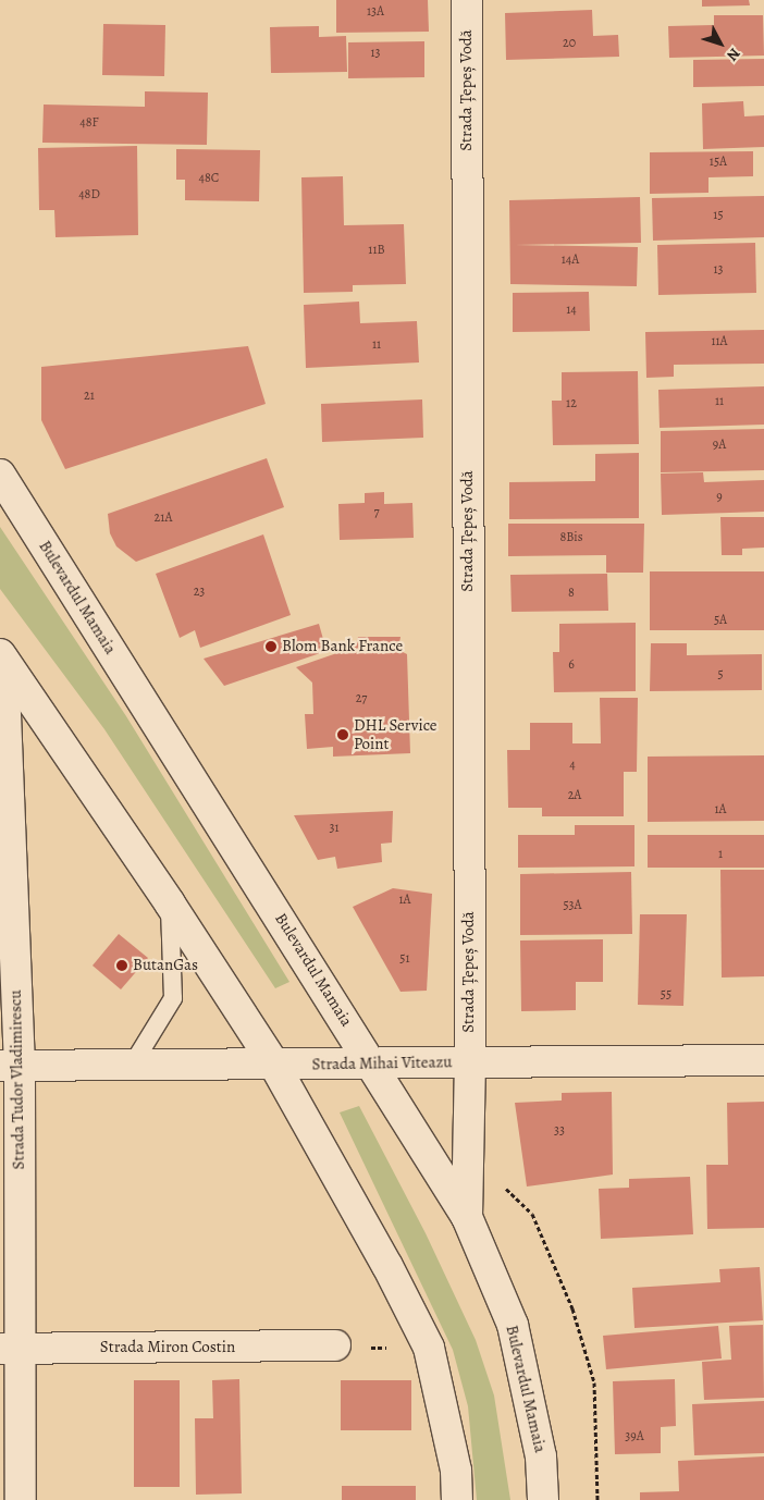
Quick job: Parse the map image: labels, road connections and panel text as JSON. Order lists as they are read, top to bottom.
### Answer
{
  "streets": {
    "street": [
      "Strada Țepeș Vodă",
      "Bulevardul Mamaia",
      "Strada Mihai Viteazu",
      "Strada Tudor Vladimirescu",
      "Strada Miron Costin"
    ]
  },
  "crossings": [
    ["Strada Țepeș Vodă", "Bulevardul Mamaia"],
    ["Strada Țepeș Vodă", "Strada Mihai Viteazu"],
    ["Bulevardul Mamaia", "Strada Mihai Viteazu"],
    ["Strada Mihai Viteazu", "Strada Tudor Vladimirescu"],
    ["Strada Tudor Vladimirescu", "Strada Miron Costin"]
  ],
  "places": ["Blom Bank France", "DHL Service Point", "ButanGas"],
  "house_numbers": [
    "13A",
    "20",
    "13",
    "48F",
    "15A",
    "48C",
    "48D",
    "15",
    "11B",
    "14A",
    "13",
    "14",
    "11A",
    "11",
    "21",
    "11",
    "12",
    "9A",
    "9",
    "7",
    "21A",
    "8Bis",
    "23",
    "8",
    "5A",
    "6",
    "5",
    "27",
    "4",
    "2A",
    "1A",
    "31",
    "1",
    "1A",
    "53A",
    "51",
    "55",
    "33",
    "39A"
  ],
  "north": "bottom right"
}
